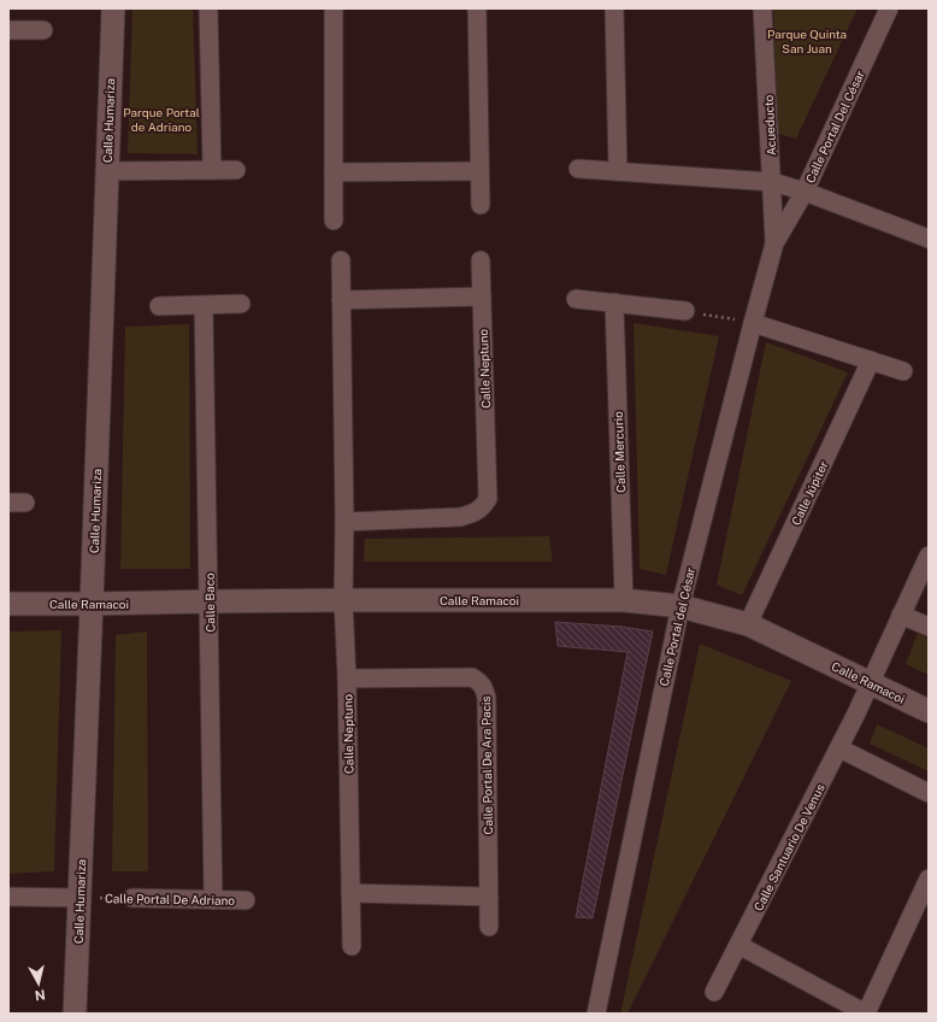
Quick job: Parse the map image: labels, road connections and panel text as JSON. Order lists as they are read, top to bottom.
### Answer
{
  "streets": {
    "street": [
      "Calle Humariza",
      "Acueducto",
      "Calle Portal Del César",
      "Calle Neptuno",
      "Calle Mercurio",
      "Calle Júpiter",
      "Calle Ramacoi",
      "Calle Baco",
      "Calle Portal del César",
      "Calle Portal De Ara Pacis",
      "Calle Santuario De Venus",
      "Calle Portal De Adriano"
    ]
  },
  "crossings": [
    ["Calle Humariza", "Calle Ramacoi"],
    ["Calle Humariza", "Calle Portal De Adriano"],
    ["Acueducto", "Calle Portal Del César"],
    ["Acueducto", "Calle Portal del César"],
    ["Calle Portal Del César", "Calle Portal del César"],
    ["Calle Neptuno", "Calle Ramacoi"],
    ["Calle Neptuno", "Calle Portal De Ara Pacis"],
    ["Calle Mercurio", "Calle Ramacoi"],
    ["Calle Júpiter", "Calle Ramacoi"],
    ["Calle Ramacoi", "Calle Baco"],
    ["Calle Ramacoi", "Calle Portal del César"],
    ["Calle Ramacoi", "Calle Santuario De Venus"],
    ["Calle Baco", "Calle Portal De Adriano"]
  ],
  "parks": ["Parque Quinta San Juan", "Parque Portal de Adriano"],
  "north": "bottom"
}
